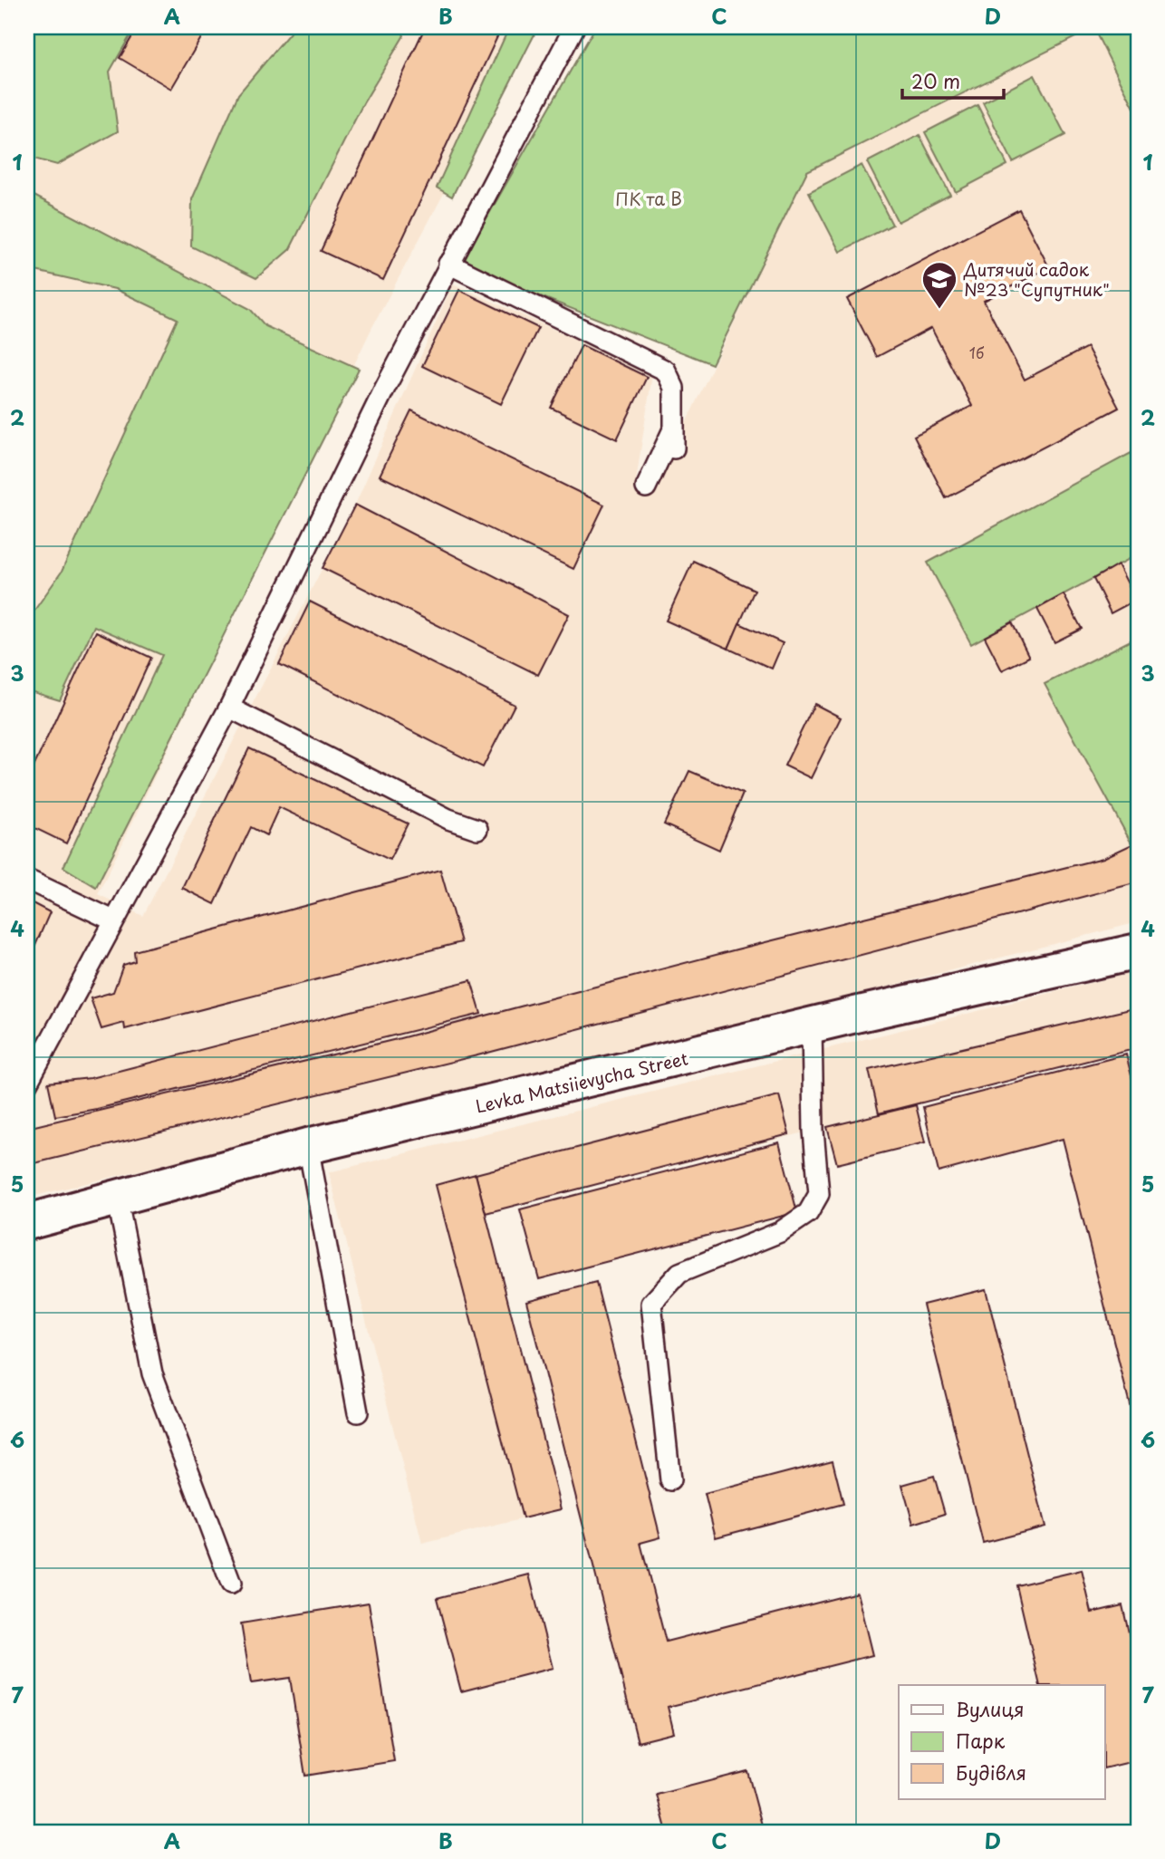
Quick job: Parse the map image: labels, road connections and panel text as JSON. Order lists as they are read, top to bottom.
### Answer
{
  "streets": {
    "street": ["Levka Matsiievycha Street"]
  },
  "parks": ["ПК та В"],
  "places": {
    "school or university": ["Дитячий садок №23 \"Супутник\""]
  },
  "house_numbers": ["1б"],
  "legend": ["Вулиця", "Парк", "Будівля"],
  "scale_bar": "20 m",
  "grid": {
    "columns": [
      "A",
      "B",
      "C",
      "D"
    ],
    "rows": [
      "1",
      "2",
      "3",
      "4",
      "5",
      "6",
      "7"
    ]
  }
}
